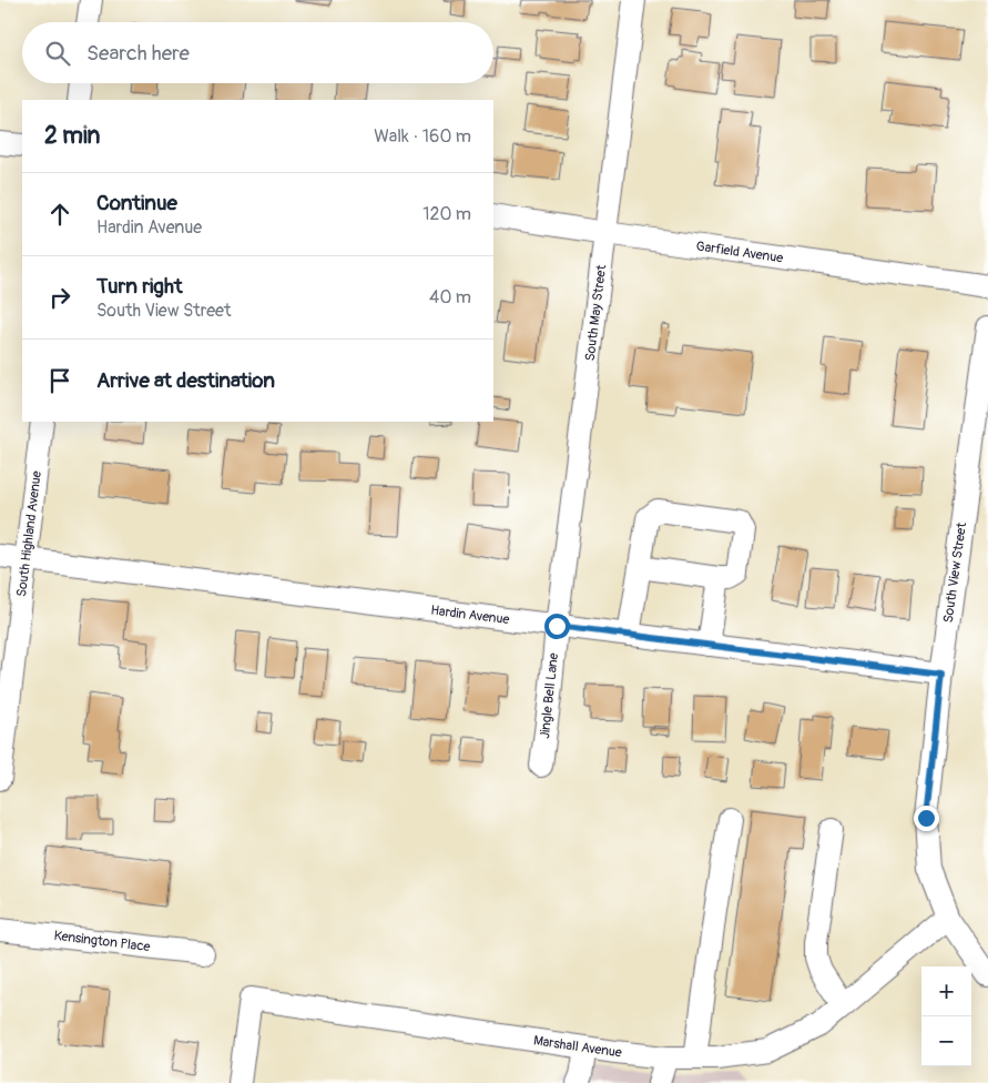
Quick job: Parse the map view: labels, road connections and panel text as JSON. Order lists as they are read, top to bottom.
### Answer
{
  "streets": {
    "street": [
      "Garfield Avenue",
      "South May Street",
      "South Highland Avenue",
      "South View Street",
      "Hardin Avenue",
      "Jingle Bell Lane",
      "Kensington Place",
      "Marshall Avenue"
    ]
  },
  "crossings": [
    ["Garfield Avenue", "South May Street"],
    ["South May Street", "Hardin Avenue"],
    ["South May Street", "Jingle Bell Lane"],
    ["South Highland Avenue", "Hardin Avenue"],
    ["South View Street", "Hardin Avenue"],
    ["South View Street", "Marshall Avenue"],
    ["Hardin Avenue", "Jingle Bell Lane"]
  ],
  "page": {
    "search": "Search here",
    "heading": ["2 min", "Walk · 160 m"],
    "list": [
      ["Continue", "Hardin Avenue", "120 m"],
      ["Turn right", "South View Street", "40 m"],
      "Arrive at destination"
    ],
    "map_buttons": ["+", "−"]
  }
}
